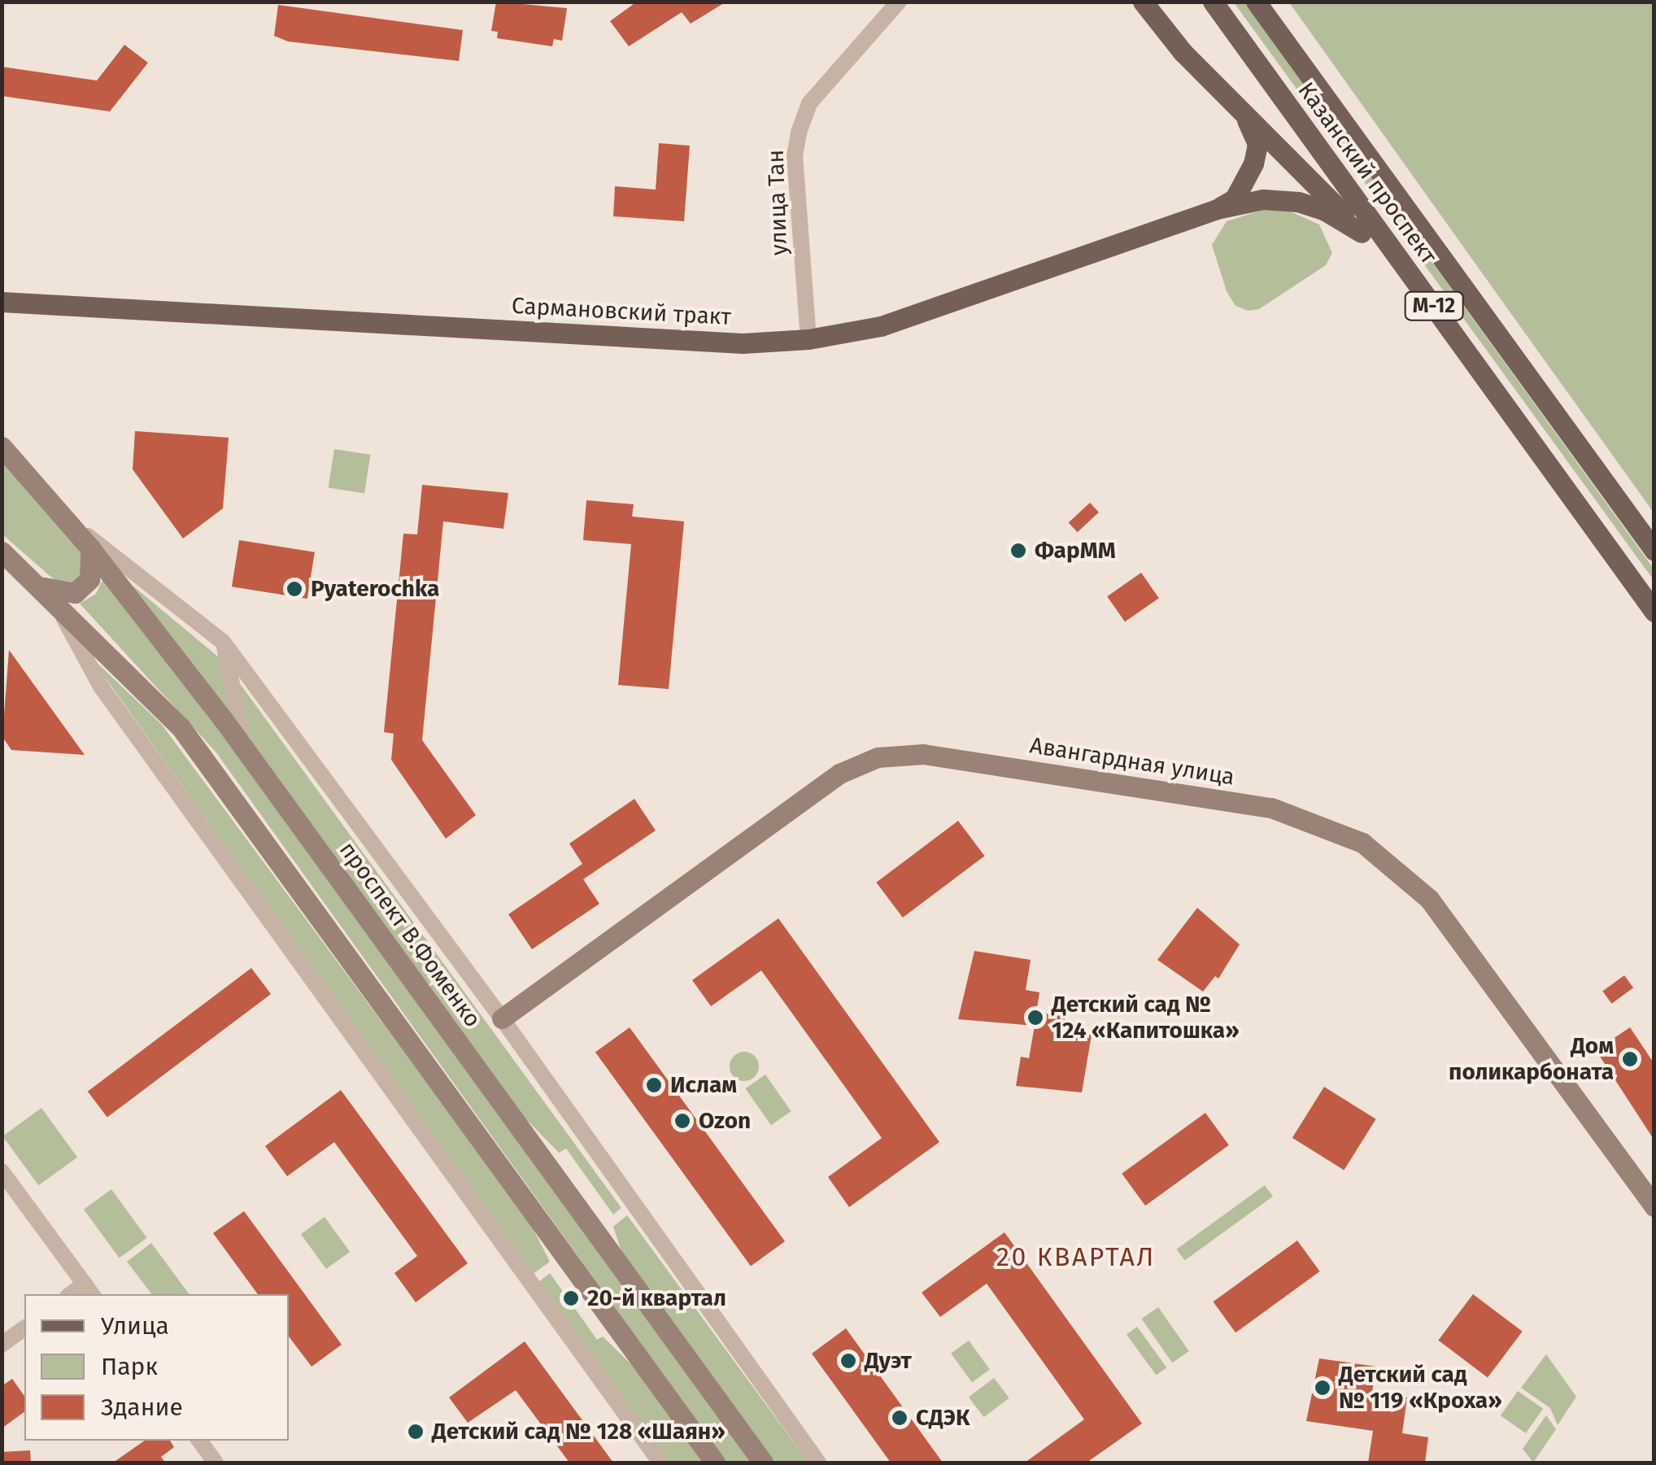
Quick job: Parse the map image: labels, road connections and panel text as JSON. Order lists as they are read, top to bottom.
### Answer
{
  "streets": {
    "main road": [
      "Казанский проспект",
      "М-12",
      "Сармановский тракт",
      "Авангардная улица",
      "проспект В.Фоменко"
    ],
    "street": ["улица Тан"]
  },
  "crossings": [
    ["улица Тан", "Сармановский тракт"]
  ],
  "districts": ["20 КВАРТАЛ"],
  "places": [
    "ФарММ",
    "Pyaterochka",
    "Детский сад № 124 «Капитошка»",
    "Дом поликарбоната",
    "Ислам",
    "Ozon",
    "20-й квартал",
    "Дуэт",
    "Детский сад № 119 «Кроха»",
    "СДЭК",
    "Детский сад № 128 «Шаян»"
  ],
  "legend": ["Улица", "Парк", "Здание"]
}
